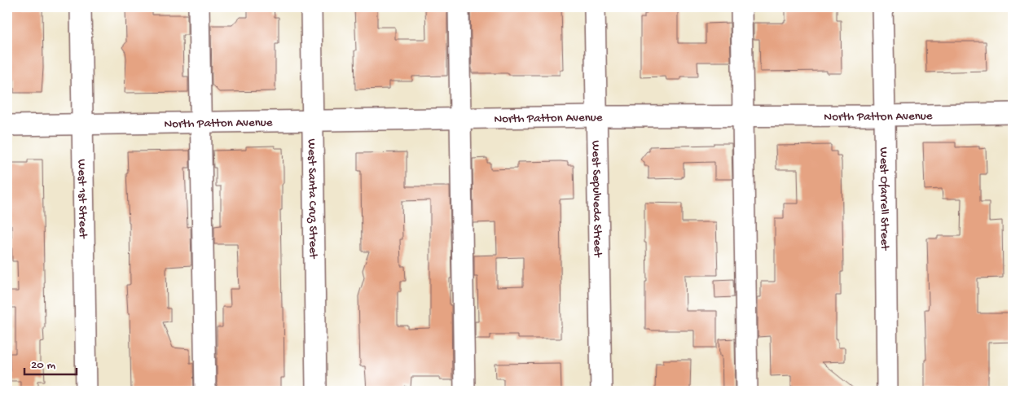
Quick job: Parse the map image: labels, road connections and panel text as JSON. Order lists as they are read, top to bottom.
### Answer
{
  "streets": {
    "street": [
      "North Patton Avenue",
      "West 1st Street",
      "West Santa Cruz Street",
      "West Ofarrell Street",
      "West Sepulveda Street"
    ]
  },
  "crossings": [
    ["North Patton Avenue", "West 1st Street"],
    ["North Patton Avenue", "West Santa Cruz Street"],
    ["North Patton Avenue", "West Ofarrell Street"],
    ["North Patton Avenue", "West Sepulveda Street"]
  ],
  "scale_bar": "20 m"
}
